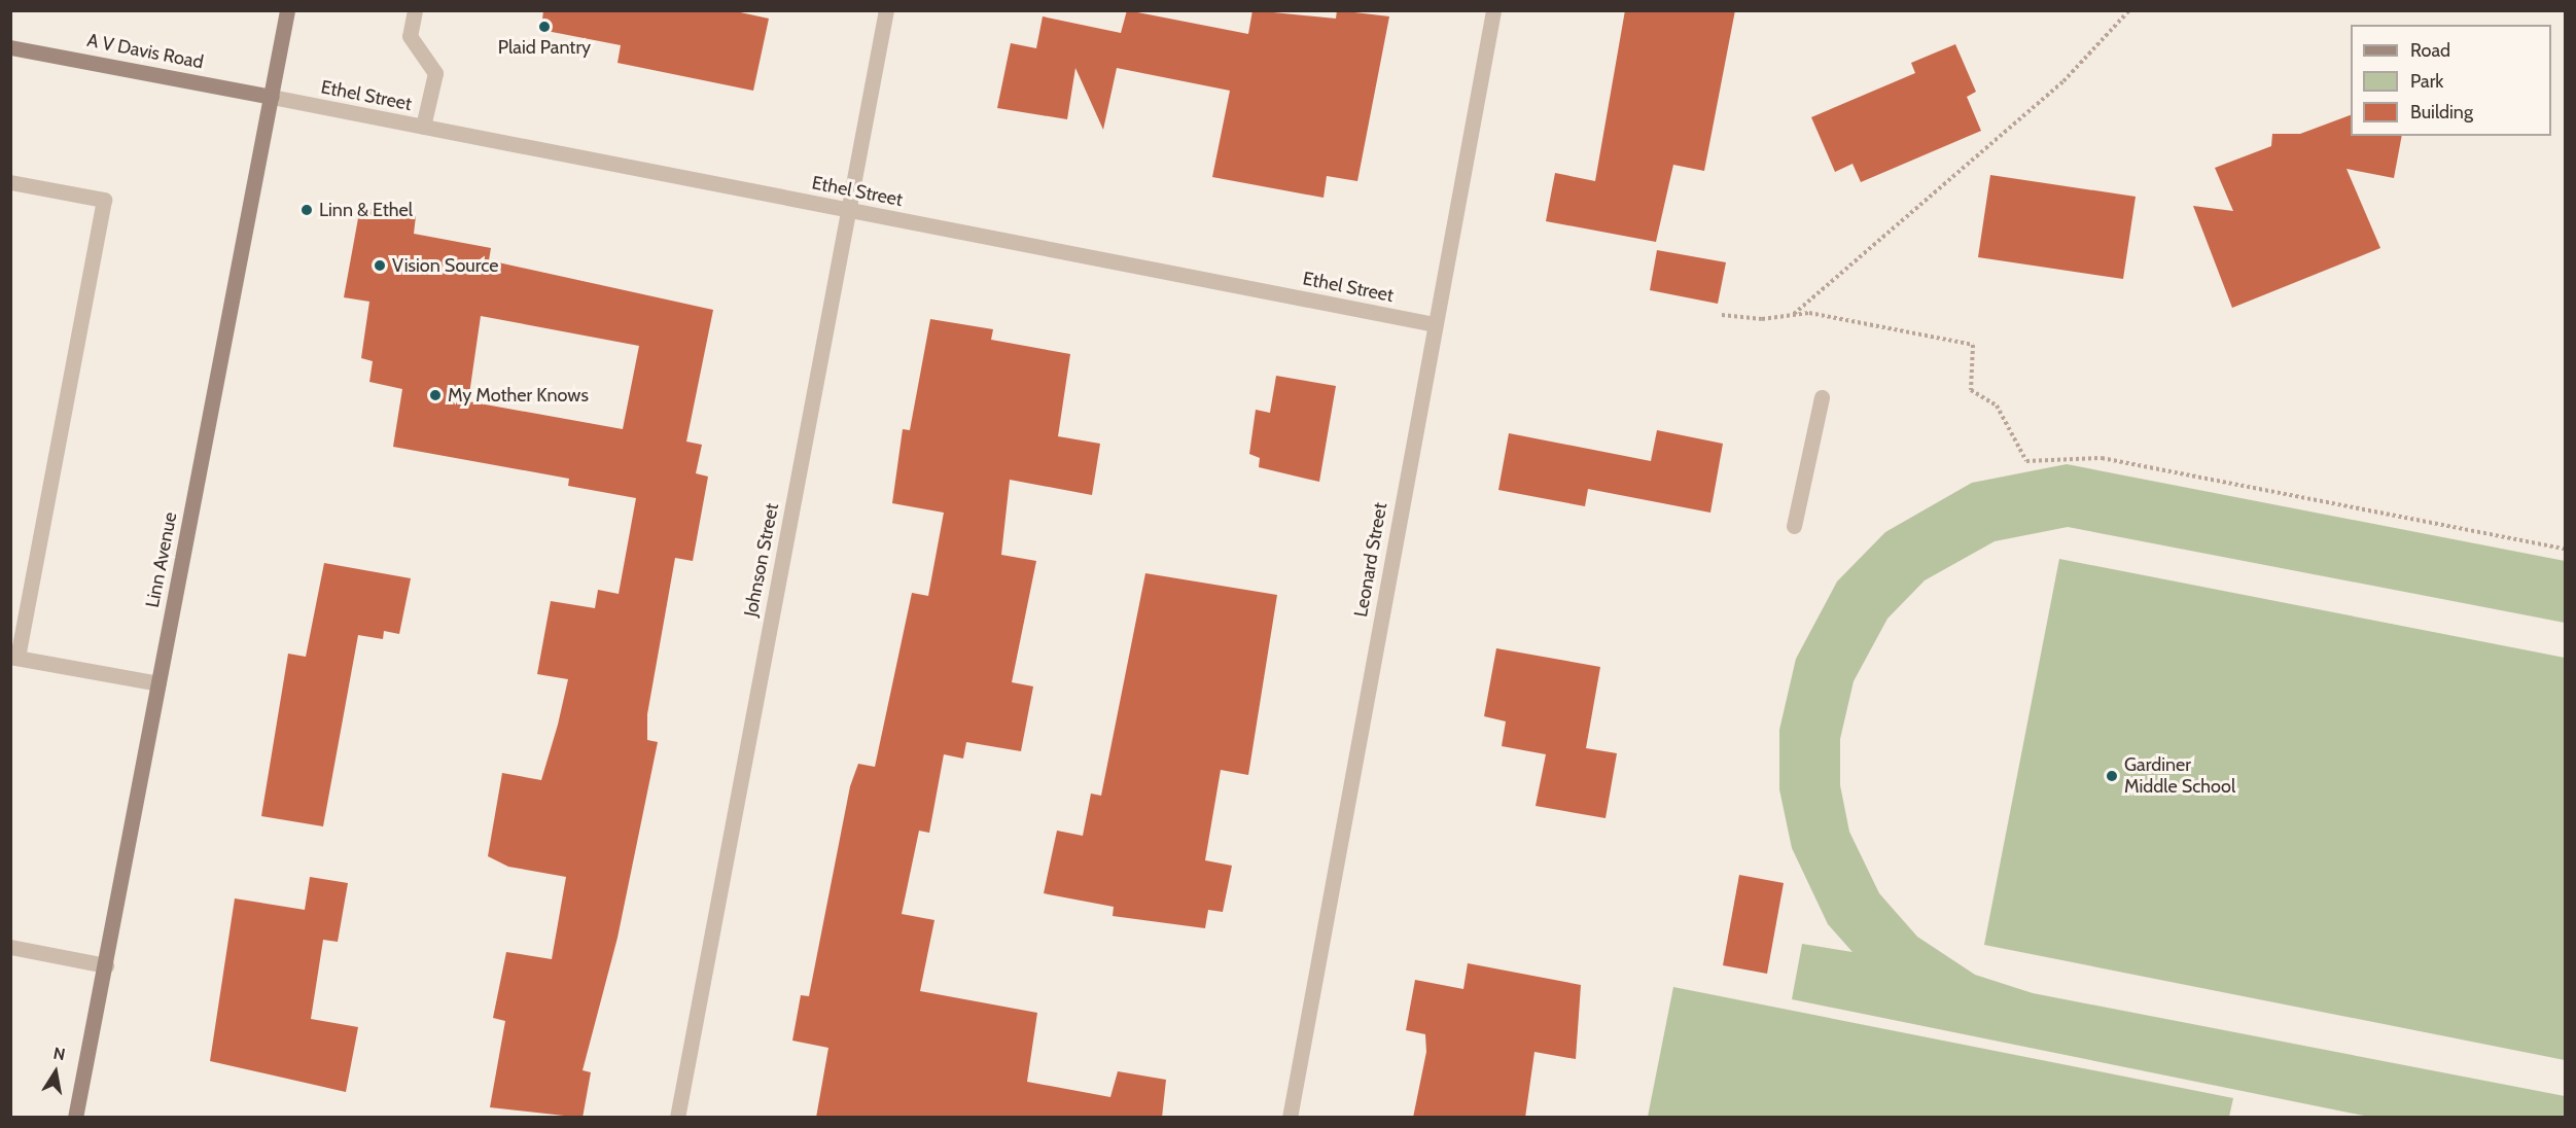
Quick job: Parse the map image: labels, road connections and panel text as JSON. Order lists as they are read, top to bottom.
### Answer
{
  "streets": {
    "main road": ["A V Davis Road", "Linn Avenue"],
    "street": ["Ethel Street", "Johnson Street", "Leonard Street"]
  },
  "crossings": [
    ["A V Davis Road", "Ethel Street"],
    ["A V Davis Road", "Linn Avenue"],
    ["Ethel Street", "Linn Avenue"],
    ["Ethel Street", "Johnson Street"],
    ["Ethel Street", "Leonard Street"]
  ],
  "places": [
    "Plaid Pantry",
    "Linn & Ethel",
    "Vision Source",
    "My Mother Knows",
    "Gardiner Middle School"
  ],
  "legend": ["Road", "Park", "Building"],
  "north": "top"
}
